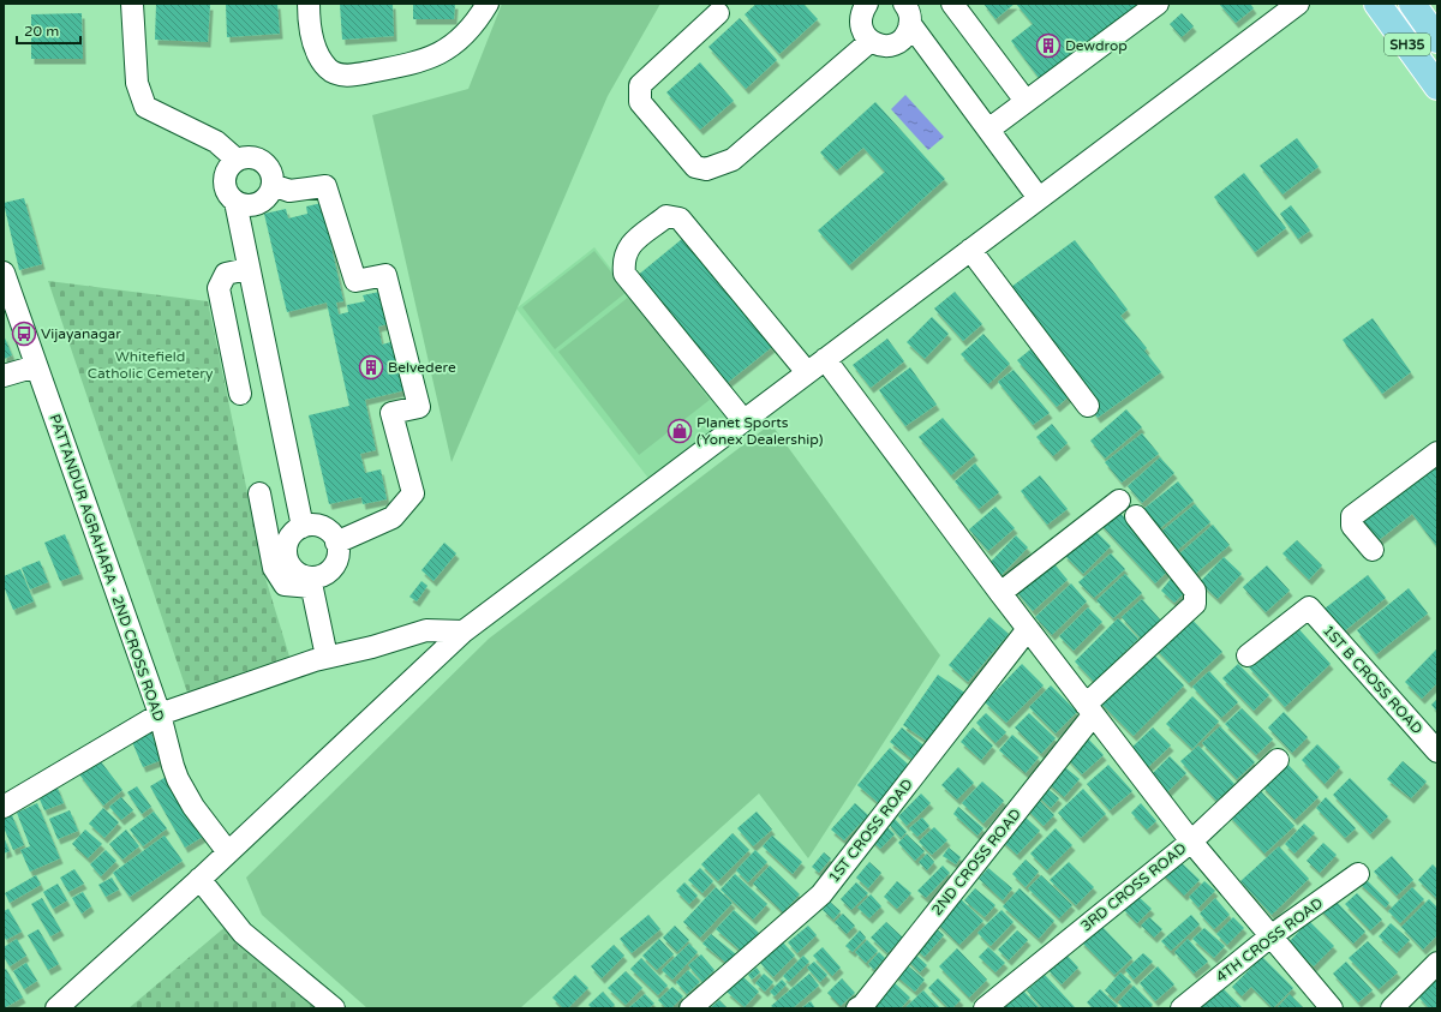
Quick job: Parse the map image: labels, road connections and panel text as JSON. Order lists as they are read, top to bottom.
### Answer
{
  "streets": {
    "main road": ["SH35"],
    "street": [
      "PATTANDUR AGRAHARA - 2ND CROSS ROAD",
      "1ST B CROSS ROAD",
      "1ST CROSS ROAD",
      "2ND CROSS ROAD",
      "3RD CROSS ROAD",
      "4TH CROSS ROAD"
    ]
  },
  "parks": ["Whitefield Catholic Cemetery"],
  "places": {
    "building": ["Dewdrop", "Belvedere"],
    "bus stop": ["Vijayanagar"],
    "shop": ["Planet Sports (Yonex Dealership)"]
  },
  "scale_bar": "20 m"
}
